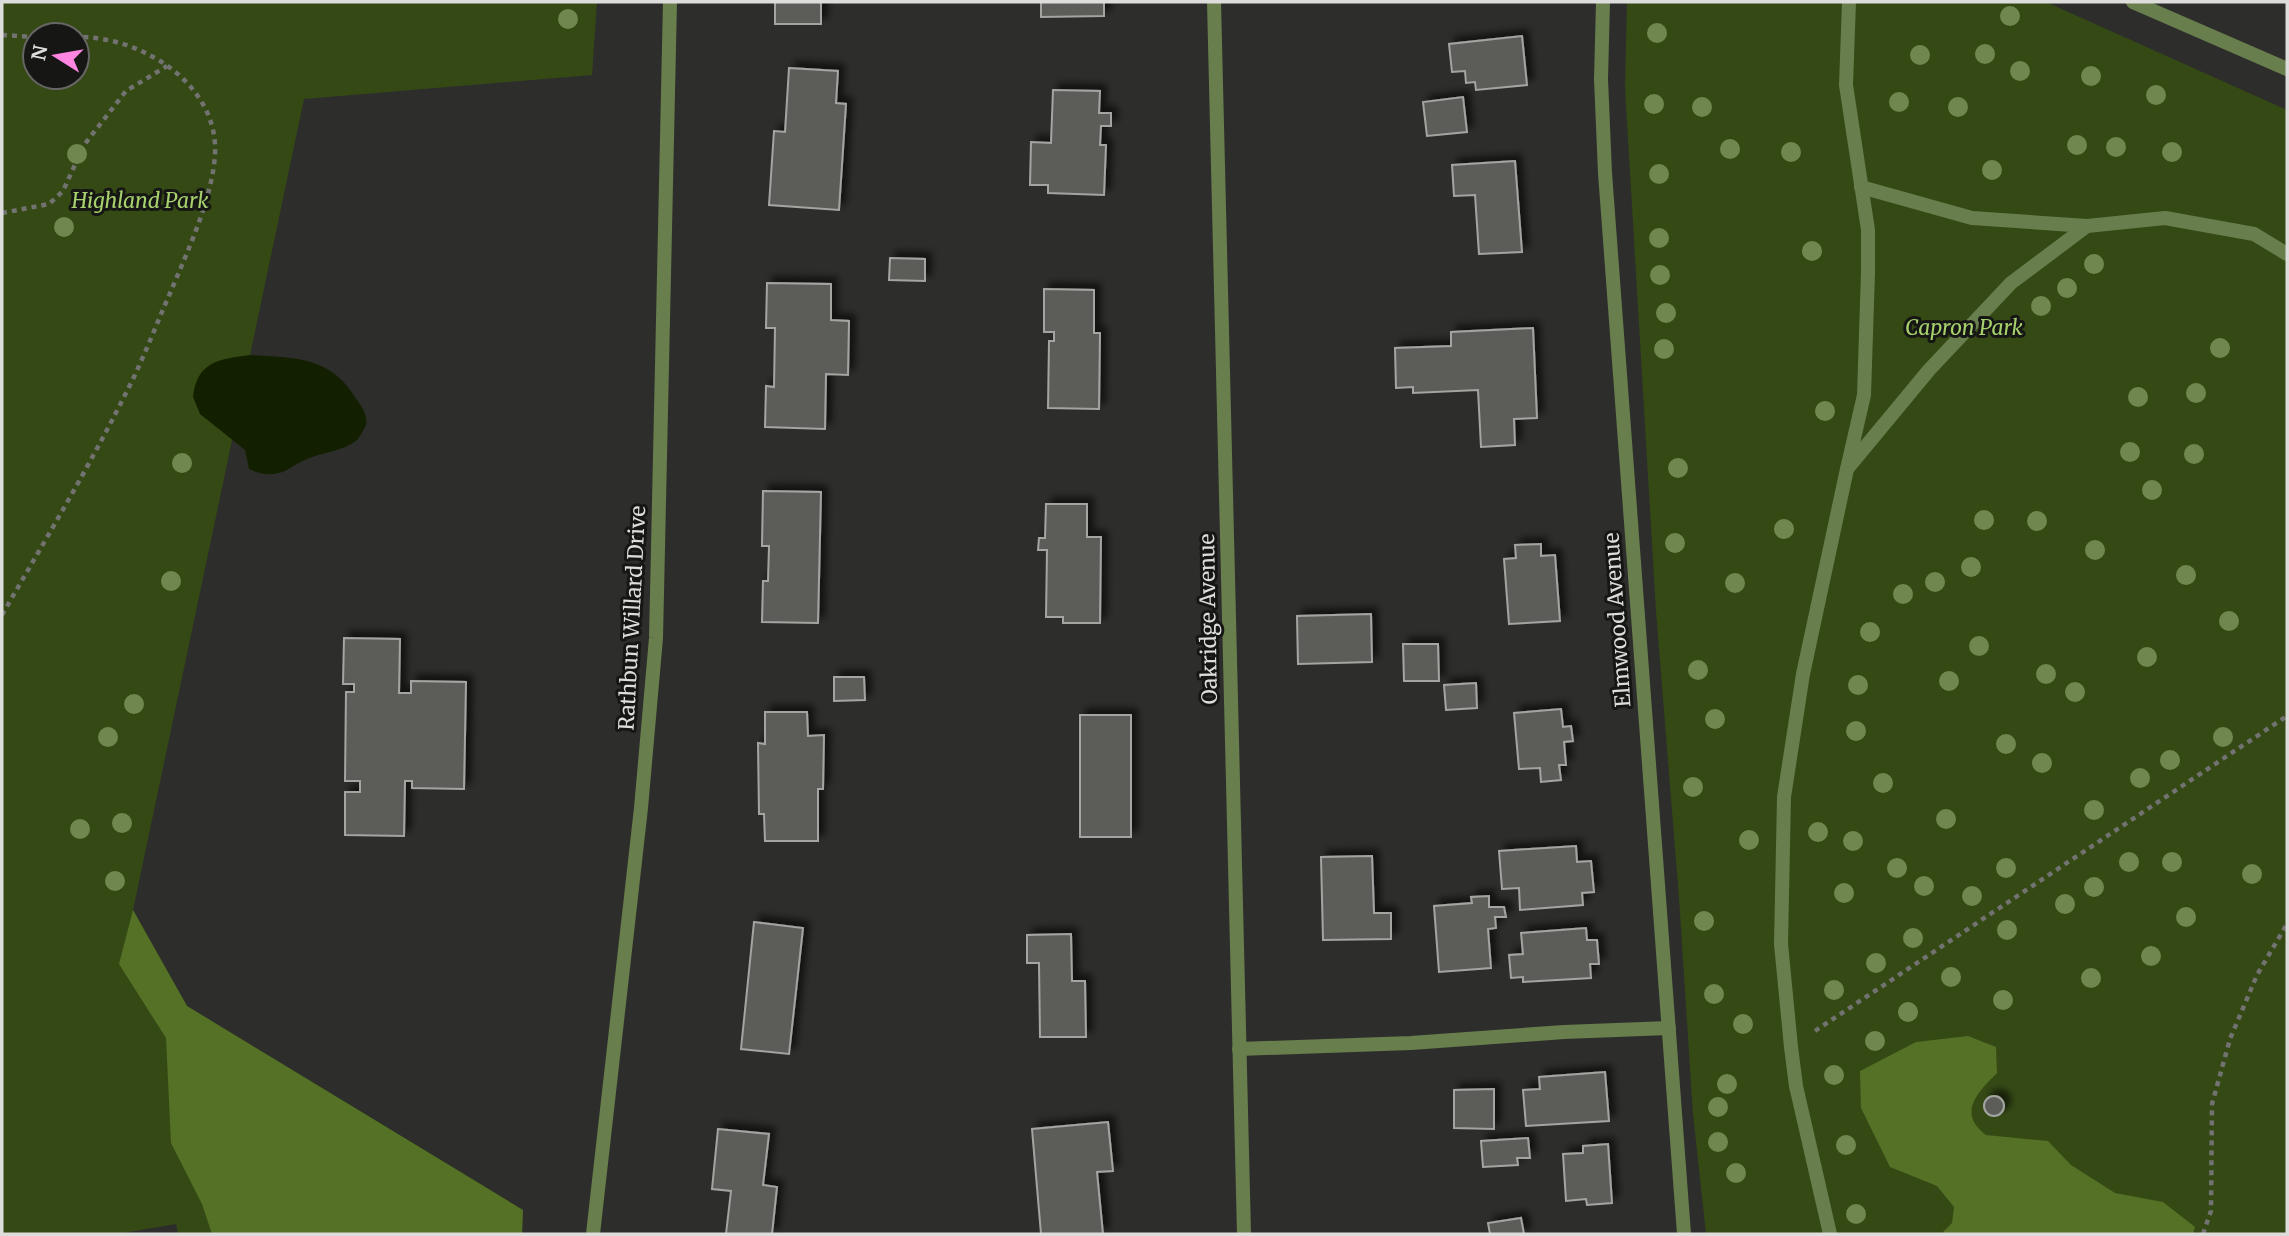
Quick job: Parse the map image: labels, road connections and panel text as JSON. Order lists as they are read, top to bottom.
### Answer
{
  "streets": {
    "street": ["Rathbun Willard Drive", "Oakridge Avenue", "Elmwood Avenue"]
  },
  "parks": ["Highland Park", "Capron Park"],
  "north": "left"
}
